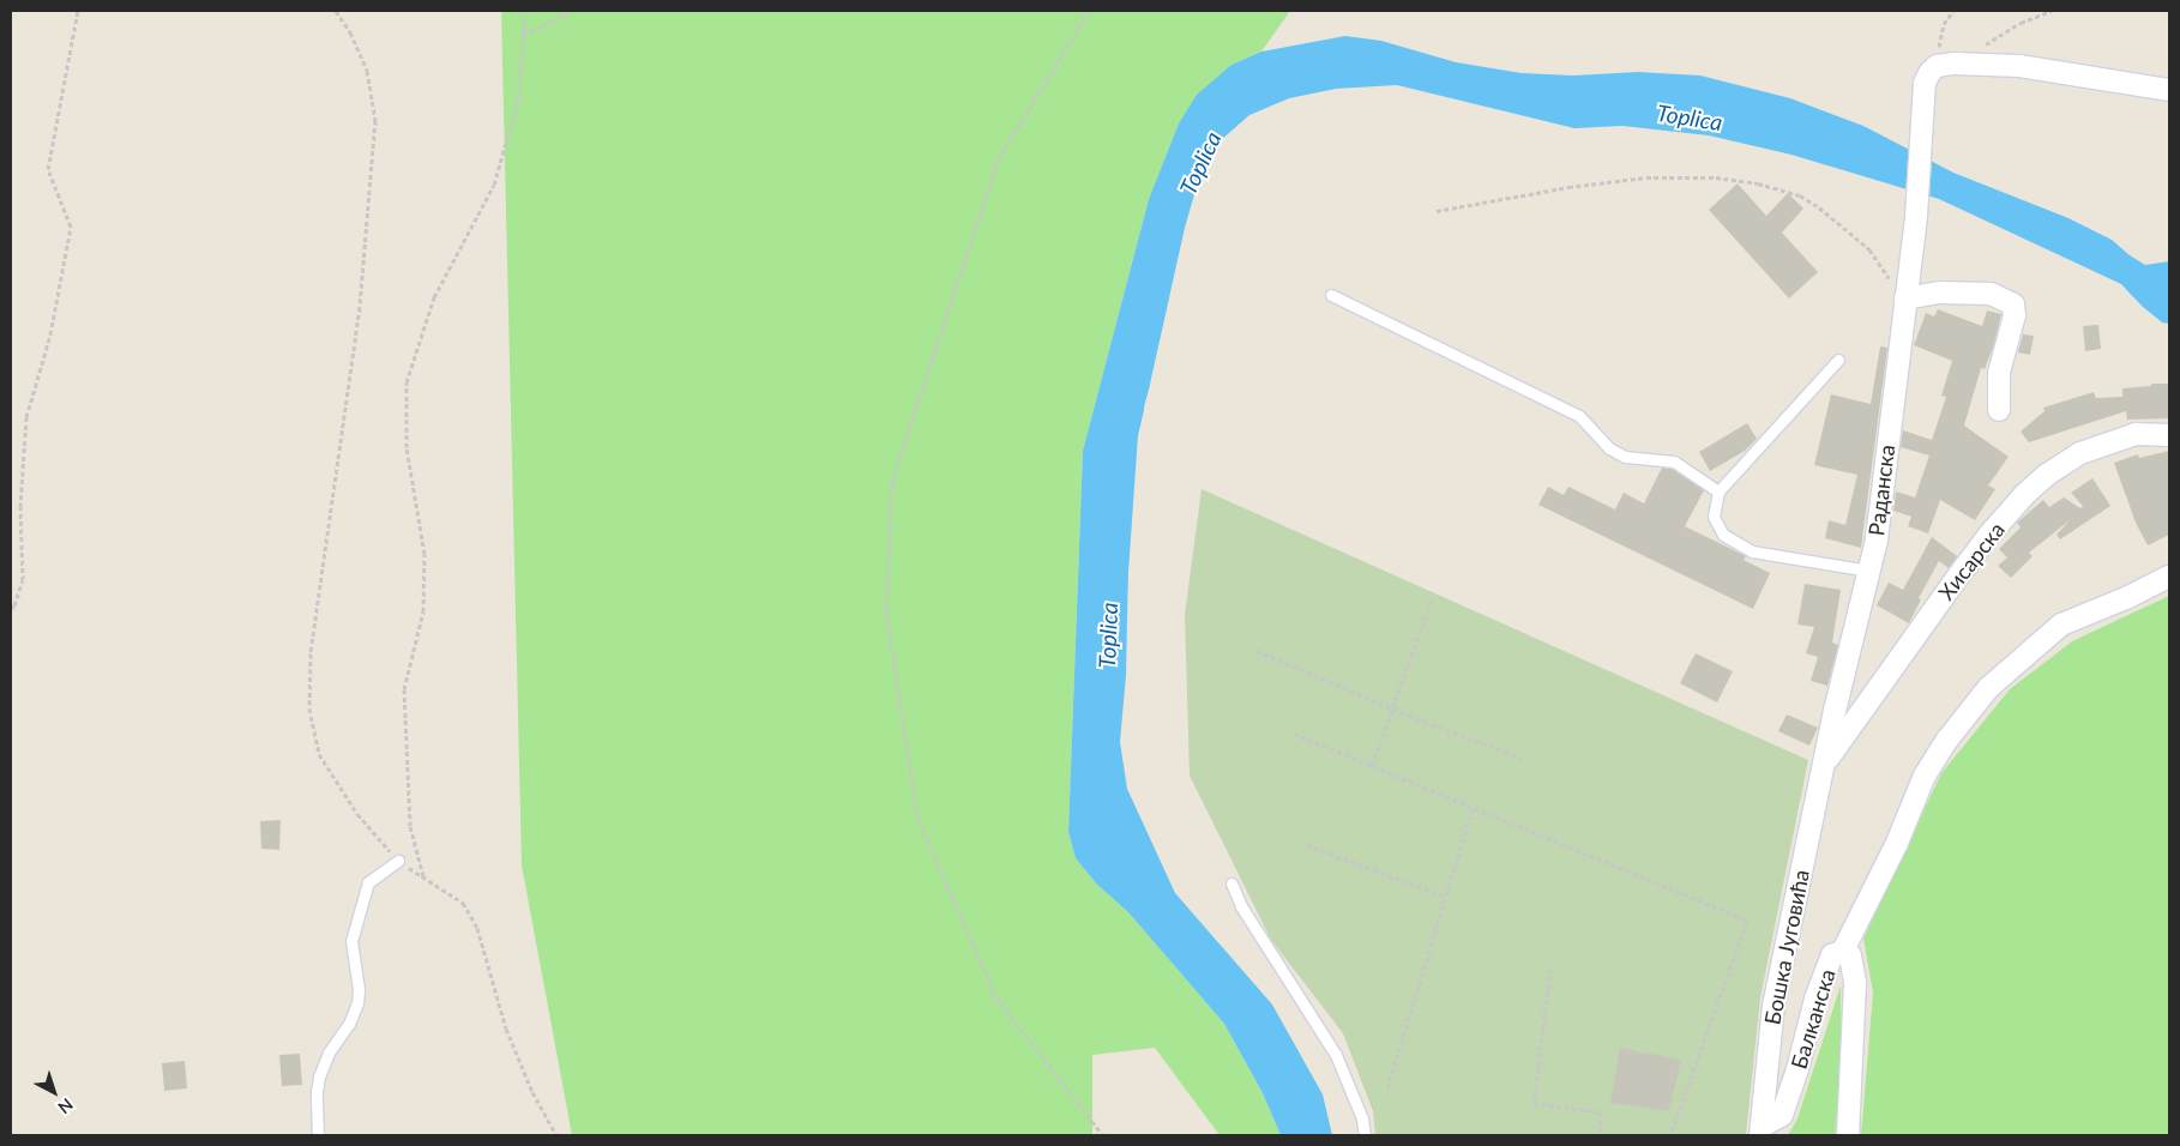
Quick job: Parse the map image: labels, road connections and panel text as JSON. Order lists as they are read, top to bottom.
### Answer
{
  "streets": {
    "street": [
      "Раданска",
      "Хисарска",
      "Бошка Југовића",
      "Балканска"
    ]
  },
  "crossings": [
    ["Раданска", "Хисарска"],
    ["Раданска", "Бошка Југовића"],
    ["Хисарска", "Бошка Југовића"],
    ["Бошка Југовића", "Балканска"]
  ],
  "water": ["Toplica"],
  "north": "bottom right"
}
